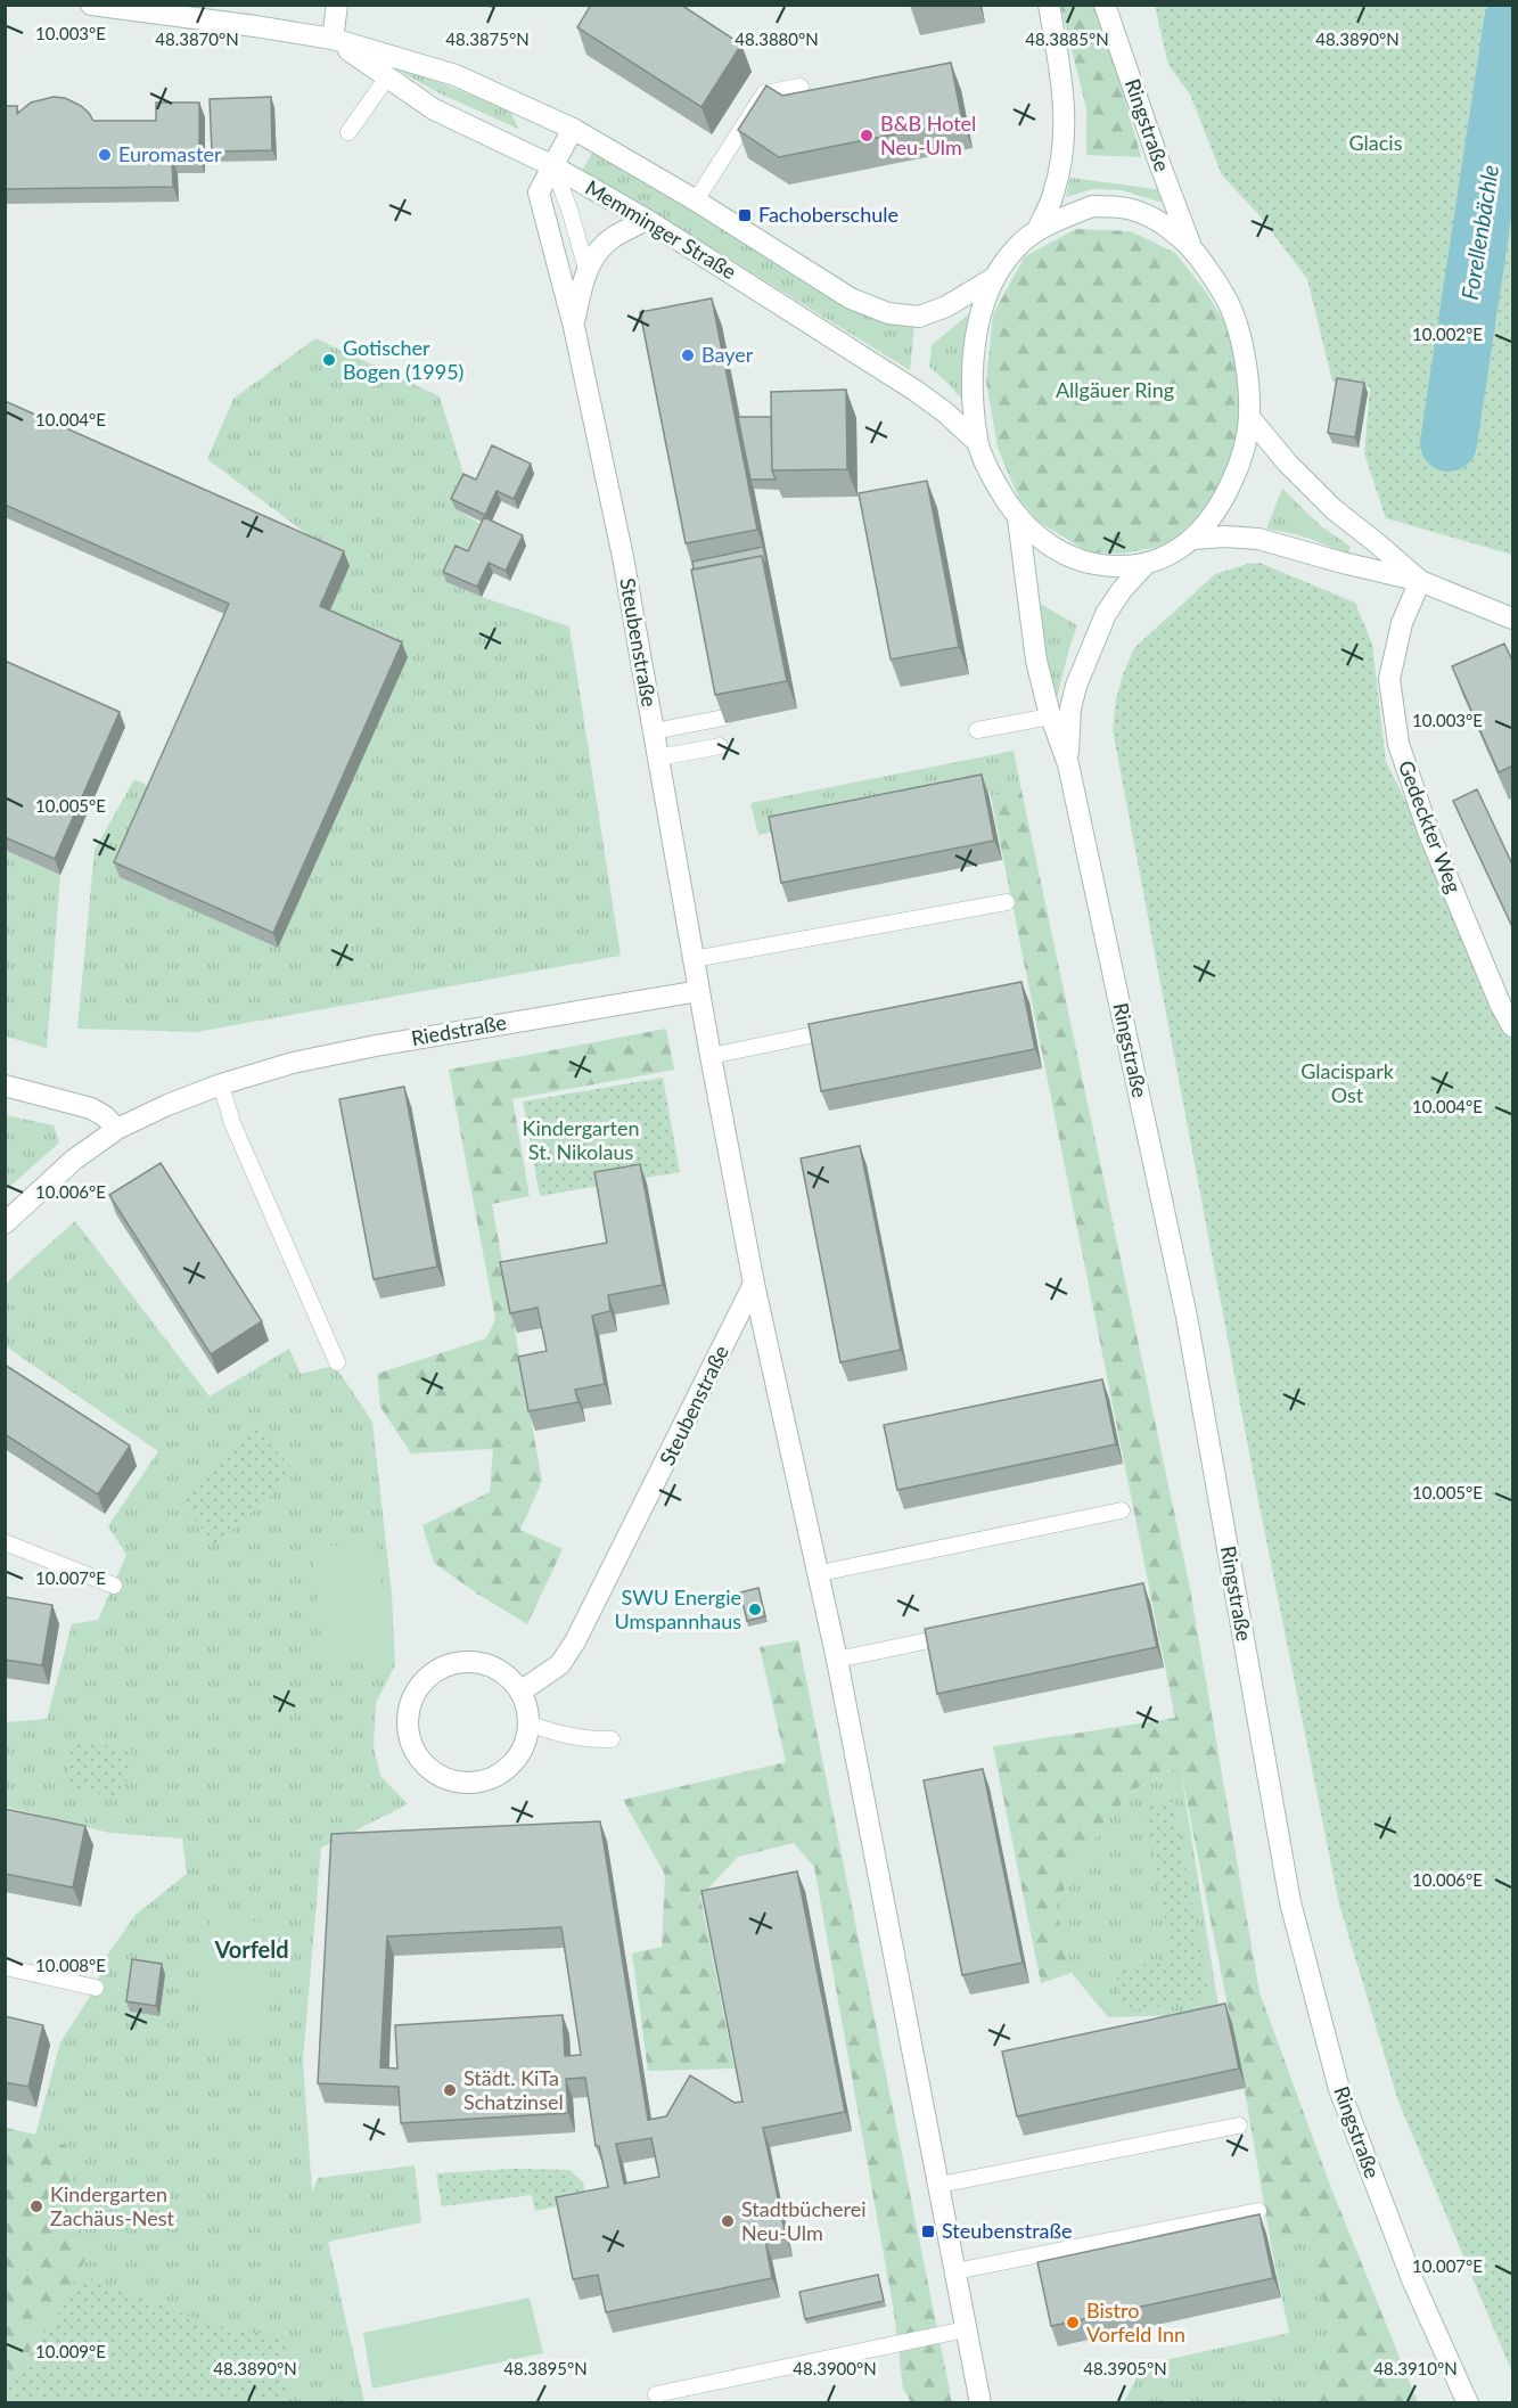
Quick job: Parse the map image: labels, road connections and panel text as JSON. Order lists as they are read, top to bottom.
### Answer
{
  "streets": {
    "main road": [
      "Ringstraße",
      "Memminger Straße",
      "Steubenstraße",
      "Gedeckter Weg",
      "Riedstraße"
    ]
  },
  "crossings": [
    ["Memminger Straße", "Steubenstraße"],
    ["Steubenstraße", "Riedstraße"]
  ],
  "districts": ["Vorfeld"],
  "water": ["Forellenbächle"],
  "parks": [
    "Glacis",
    "Allgäuer Ring",
    "Glacispark Ost",
    "Kindergarten St. Nikolaus"
  ],
  "places": {
    "other": [
      "B&B Hotel Neu-Ulm",
      "Euromaster",
      "Bayer",
      "Gotischer Bogen (1995)",
      "SWU Energie Umspannhaus",
      "Städt. KiTa Schatzinsel",
      "Kindergarten Zachäus-Nest",
      "Stadtbücherei Neu-Ulm",
      "Bistro Vorfeld Inn"
    ],
    "transit": ["Fachoberschule", "Steubenstraße"]
  },
  "coordinates": [
    "10.003°E",
    "48.3870°N",
    "48.3875°N",
    "48.3880°N",
    "48.3885°N",
    "48.3890°N",
    "10.002°E",
    "10.004°E",
    "10.005°E",
    "10.006°E",
    "10.007°E",
    "10.008°E",
    "10.009°E",
    "48.3895°N",
    "48.3900°N",
    "48.3905°N",
    "48.3910°N"
  ]
}
